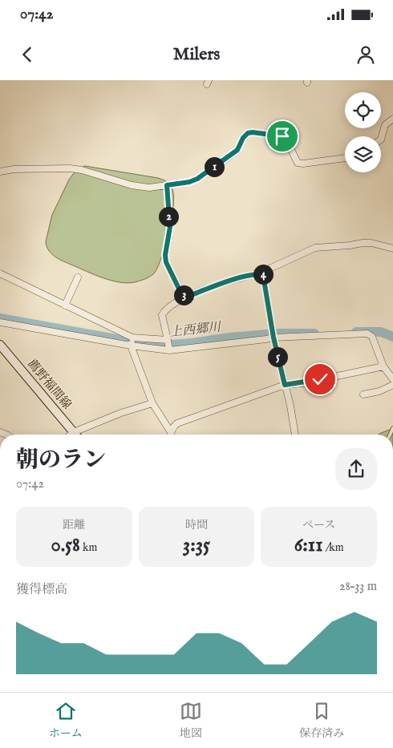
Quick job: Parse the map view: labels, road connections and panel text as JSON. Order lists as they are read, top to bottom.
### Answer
{
  "streets": {
    "main road": ["薦野福間線"]
  },
  "water": ["上西郷川"],
  "page": {
    "status": "07:42",
    "header": "Milers",
    "pins": [
      "1",
      "2",
      "4",
      "3",
      "5"
    ],
    "heading": ["朝のラン", "07:42"],
    "stats": [
      ["距離", "0.58 km"],
      ["時間", "3:35"],
      ["ペース", "6:11 /km"]
    ],
    "chart": ["獲得標高", "28–33 m"],
    "tabs": ["ホーム", "地図", "保存済み"]
  }
}
